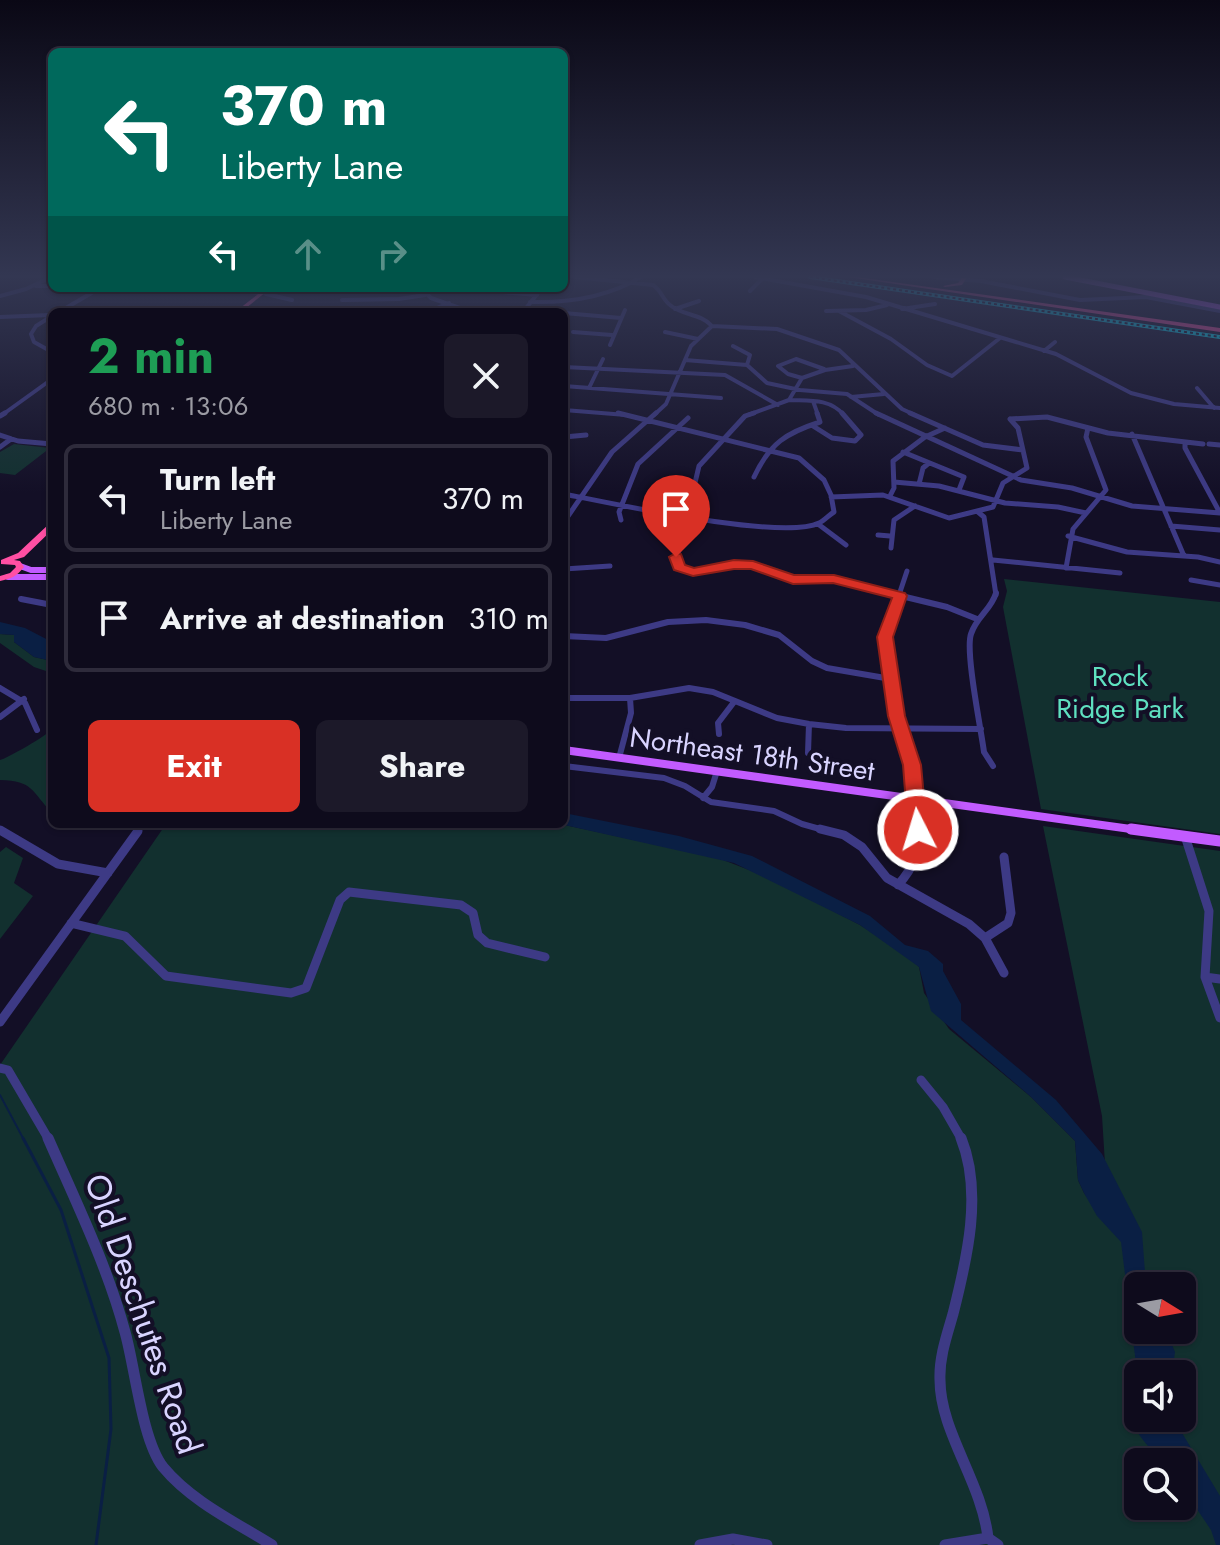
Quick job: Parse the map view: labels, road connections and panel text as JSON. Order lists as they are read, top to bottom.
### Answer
{
  "streets": {
    "main road": ["Northeast 18th Street"],
    "street": ["Old Deschutes Road"]
  },
  "parks": ["Rock Ridge Park"],
  "north": "right",
  "page": {
    "turn": ["370 m", "Liberty Lane"],
    "heading": ["2 min", "680 m · 13:06"],
    "list": [
      {
        "name": "Turn left",
        "note": "Liberty Lane",
        "value": "370 m"
      },
      {
        "name": "Arrive at destination",
        "value": "310 m"
      }
    ],
    "buttons": ["Exit", "Share"]
  }
}
